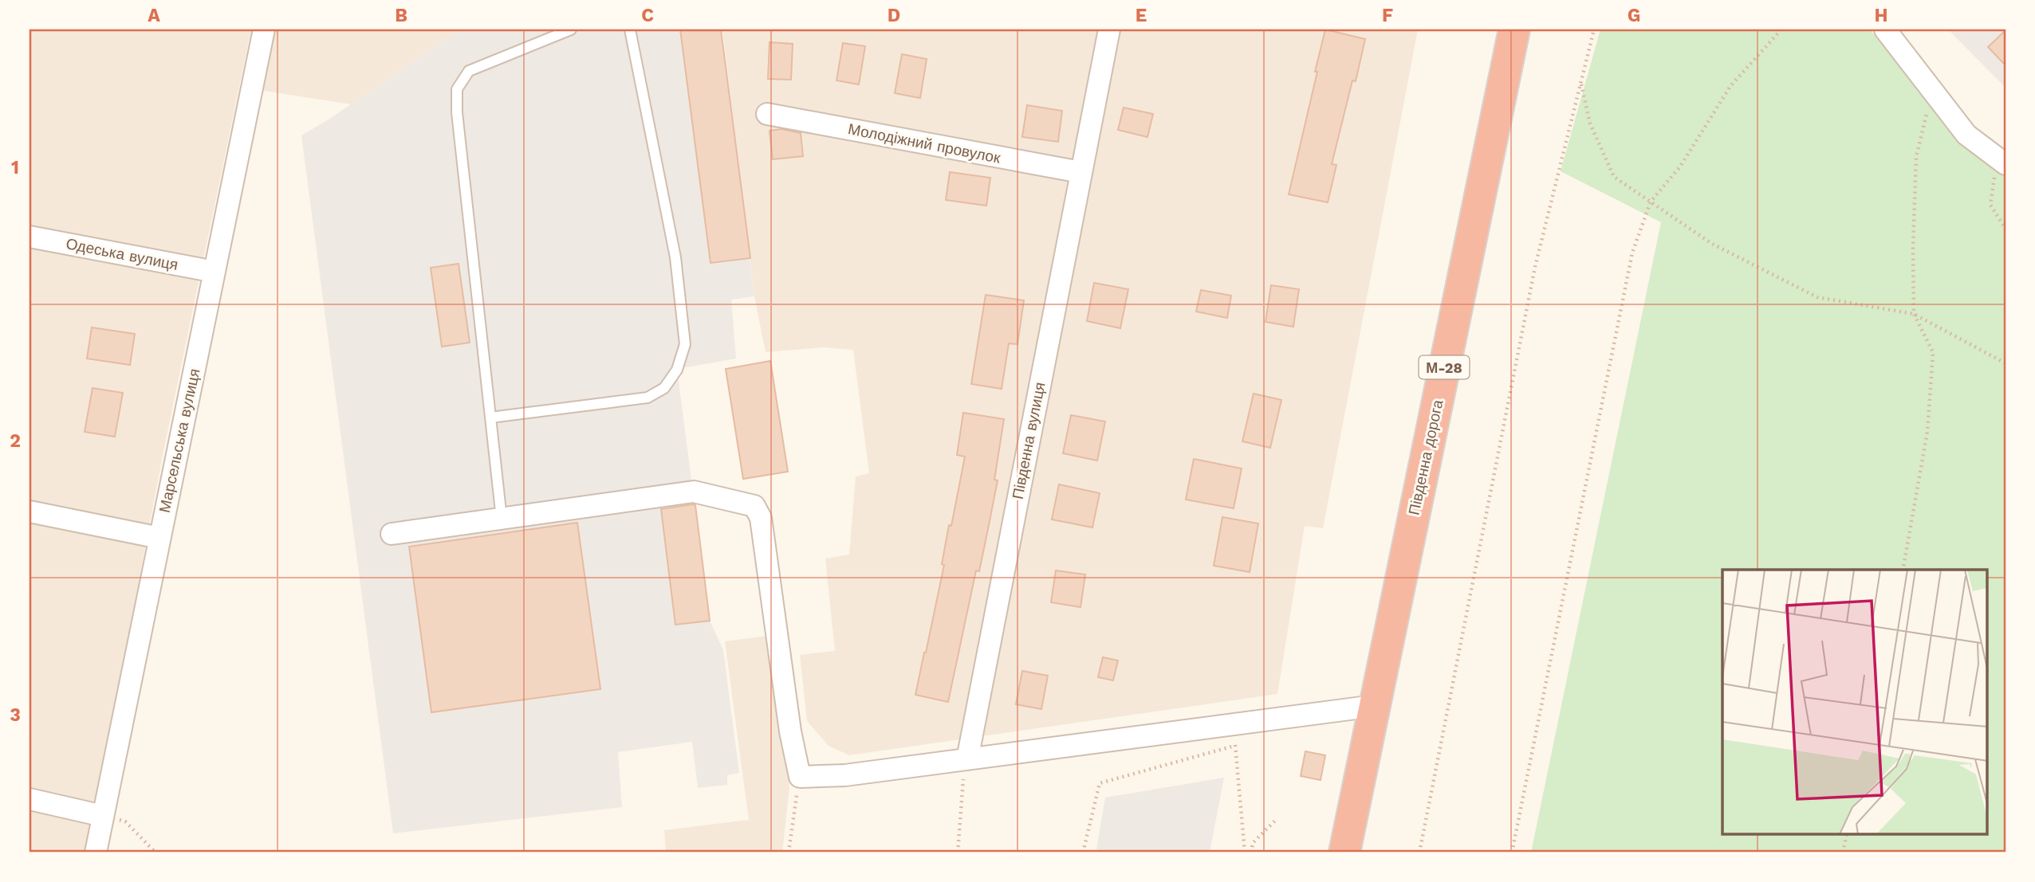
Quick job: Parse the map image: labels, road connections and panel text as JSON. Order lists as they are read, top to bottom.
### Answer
{
  "streets": {
    "highway": ["М-28", "Південна дорога"],
    "street": [
      "Молодіжний провулок",
      "Одеська вулиця",
      "Марсельська вулиця",
      "Південна вулиця"
    ]
  },
  "crossings": [
    ["Молодіжний провулок", "Південна вулиця"],
    ["Одеська вулиця", "Марсельська вулиця"]
  ],
  "grid": {
    "columns": [
      "A",
      "B",
      "C",
      "D",
      "E",
      "F",
      "G",
      "H"
    ],
    "rows": ["1", "2", "3"]
  }
}
